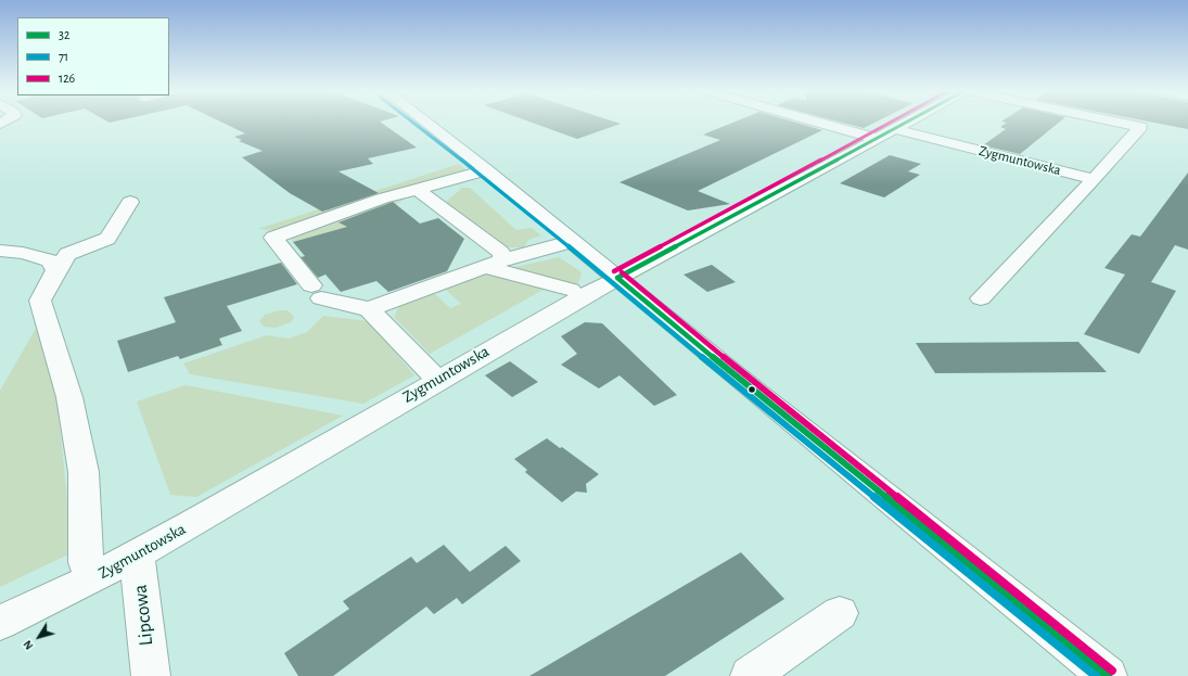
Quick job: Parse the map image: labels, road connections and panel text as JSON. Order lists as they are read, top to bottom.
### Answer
{
  "streets": {
    "street": ["Zygmuntowska", "Lipcowa"]
  },
  "crossings": [
    ["Zygmuntowska", "Lipcowa"]
  ],
  "lines": ["transit line 32", "transit line 71", "transit line 126"],
  "legend": ["32", "71", "126"],
  "north": "bottom left"
}
